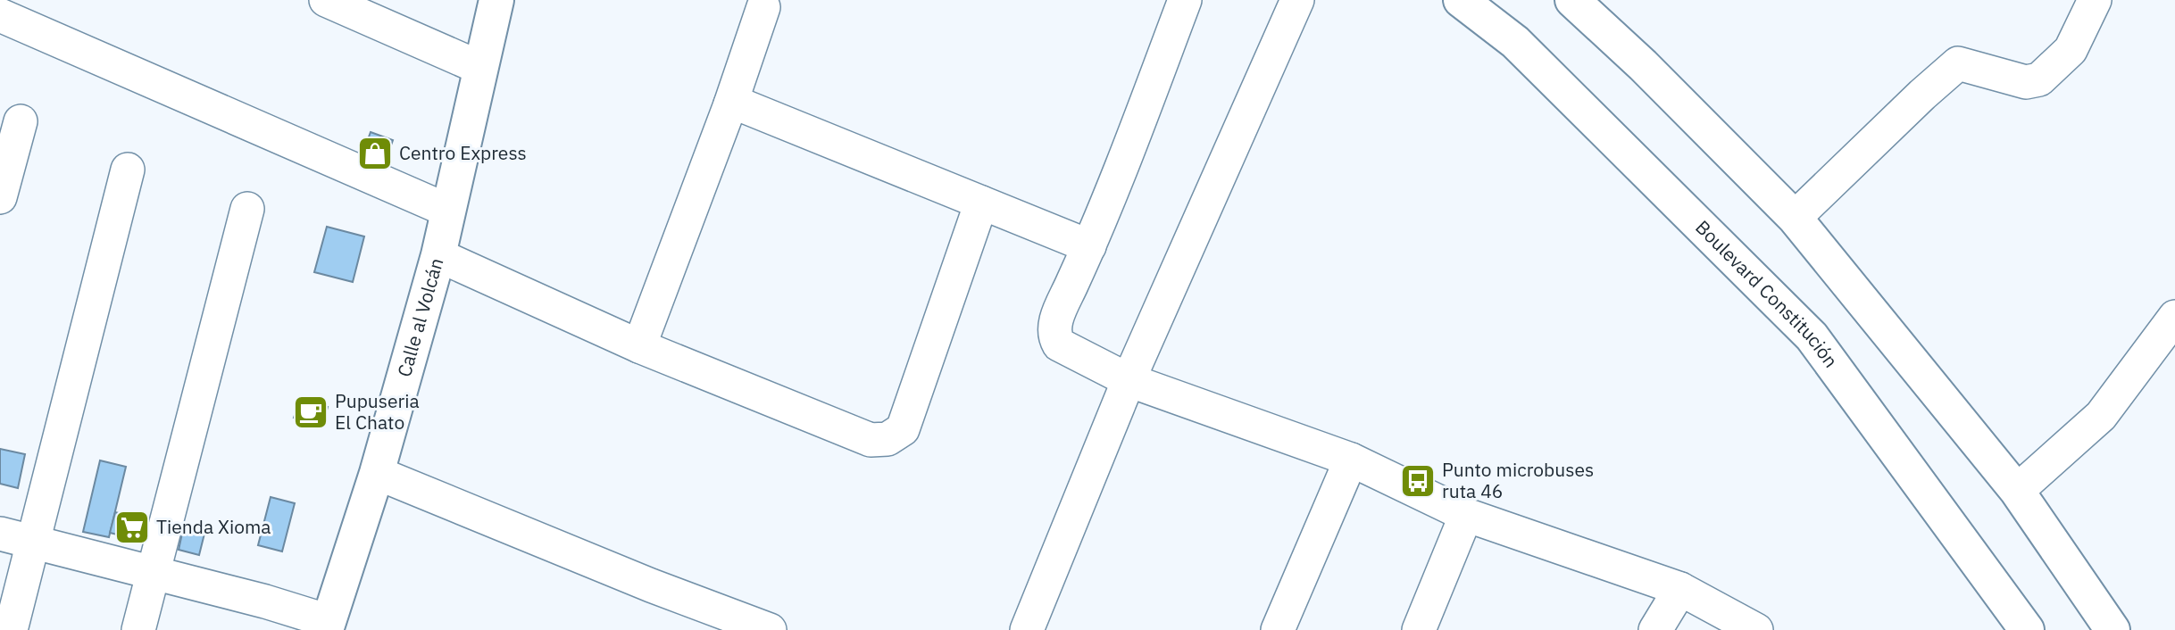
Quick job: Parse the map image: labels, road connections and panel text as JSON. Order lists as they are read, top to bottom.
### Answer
{
  "streets": {
    "main road": ["Boulevard Constitución", "Calle al Volcán"]
  },
  "places": {
    "shop": ["Centro Express"],
    "cafe": ["Pupuseria El Chato"],
    "bus stop": ["Punto microbuses ruta 46"],
    "supermarket": ["Tienda Xioma"]
  }
}
